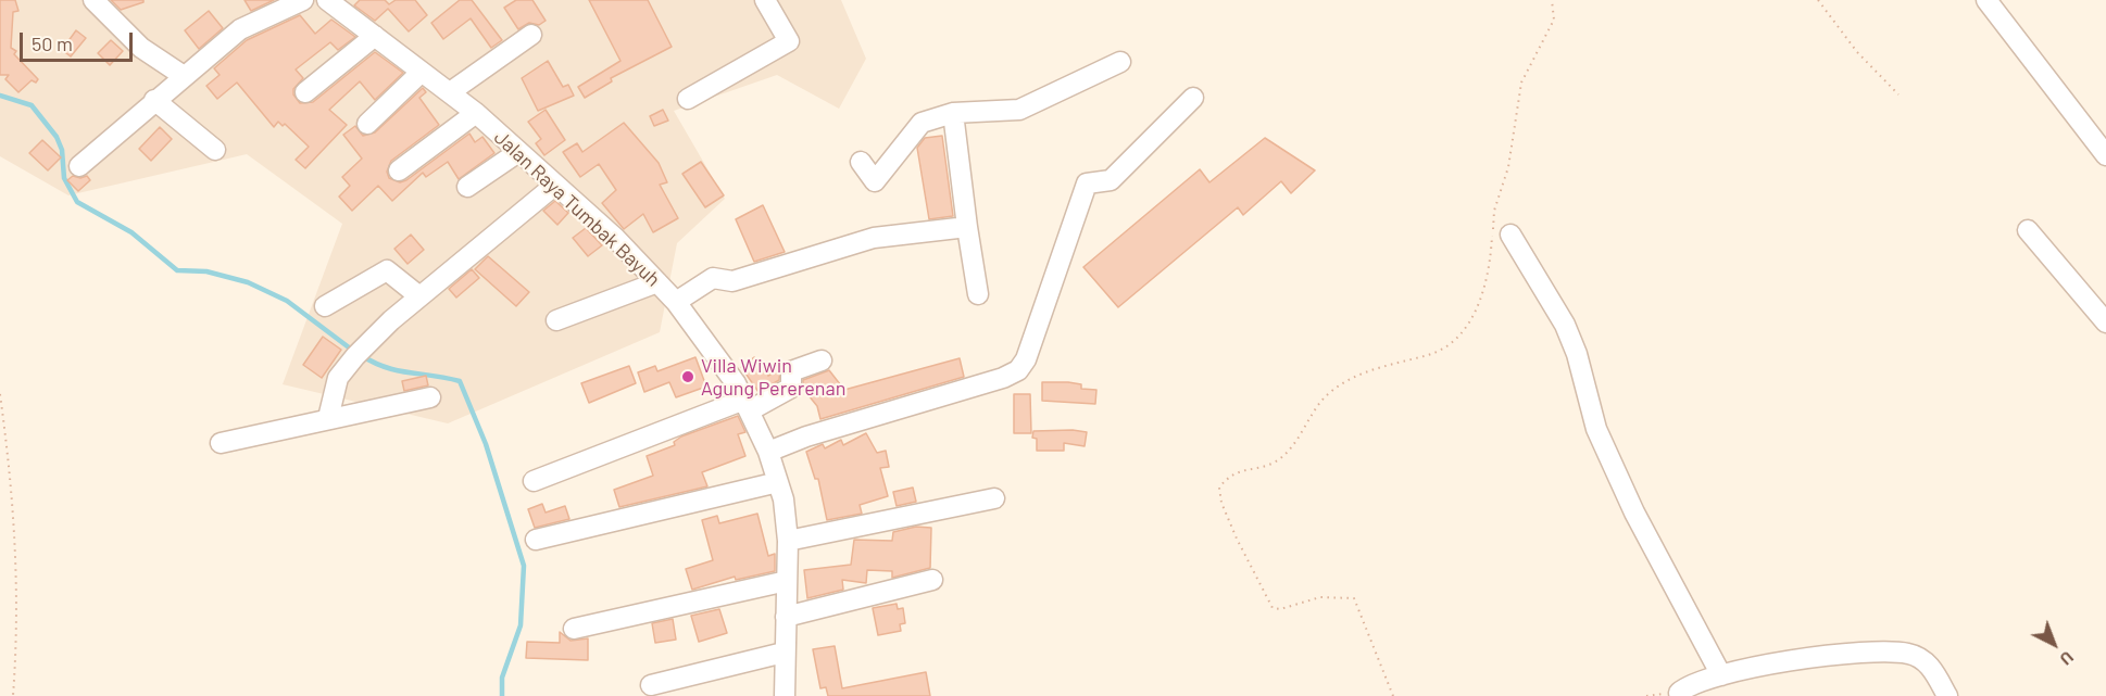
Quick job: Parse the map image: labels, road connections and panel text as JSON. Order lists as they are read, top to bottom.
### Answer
{
  "streets": {
    "street": ["Jalan Raya Tumbak Bayuh"]
  },
  "places": ["Villa Wiwin Agung Pererenan"],
  "scale_bar": "50 m",
  "north": "bottom right"
}
